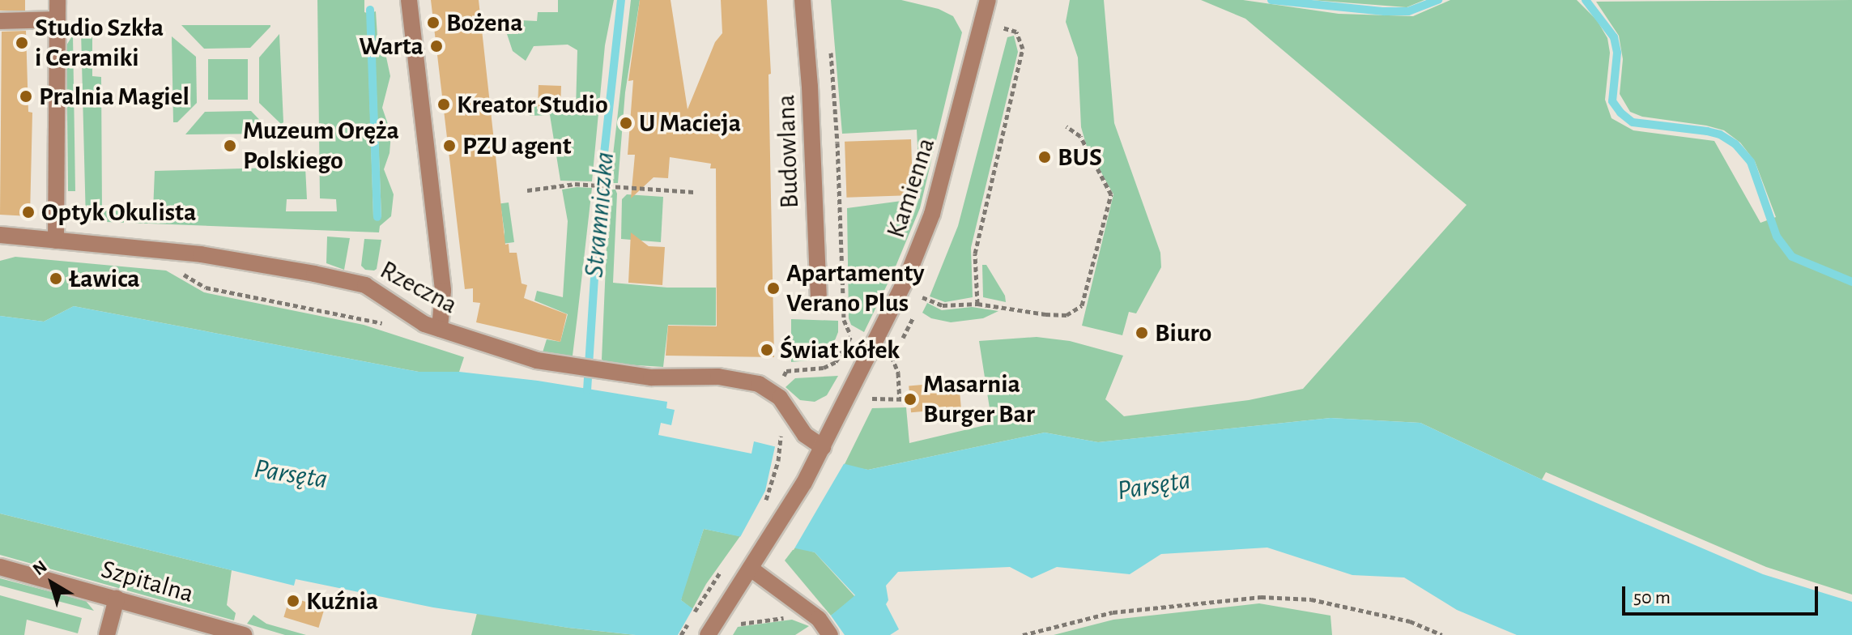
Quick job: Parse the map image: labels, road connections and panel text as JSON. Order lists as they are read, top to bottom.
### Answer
{
  "streets": {
    "street": [
      "Budowlana",
      "Kamienna",
      "Rzeczna",
      "Szpitalna"
    ]
  },
  "crossings": [
    ["Kamienna", "Rzeczna"]
  ],
  "water": ["Stramniczka", "Parsęta"],
  "places": [
    "Bożena",
    "Studio Szkła i Ceramiki",
    "Warta",
    "Pralnia Magiel",
    "Kreator Studio",
    "U Macieja",
    "Muzeum Oręża Polskiego",
    "PZU agent",
    "BUS",
    "Optyk Okulista",
    "Ławica",
    "Apartamenty Verano Plus",
    "Biuro",
    "Świat kółek",
    "Masarnia Burger Bar",
    "Kuźnia"
  ],
  "scale_bar": "50 m",
  "north": "top left"
}
